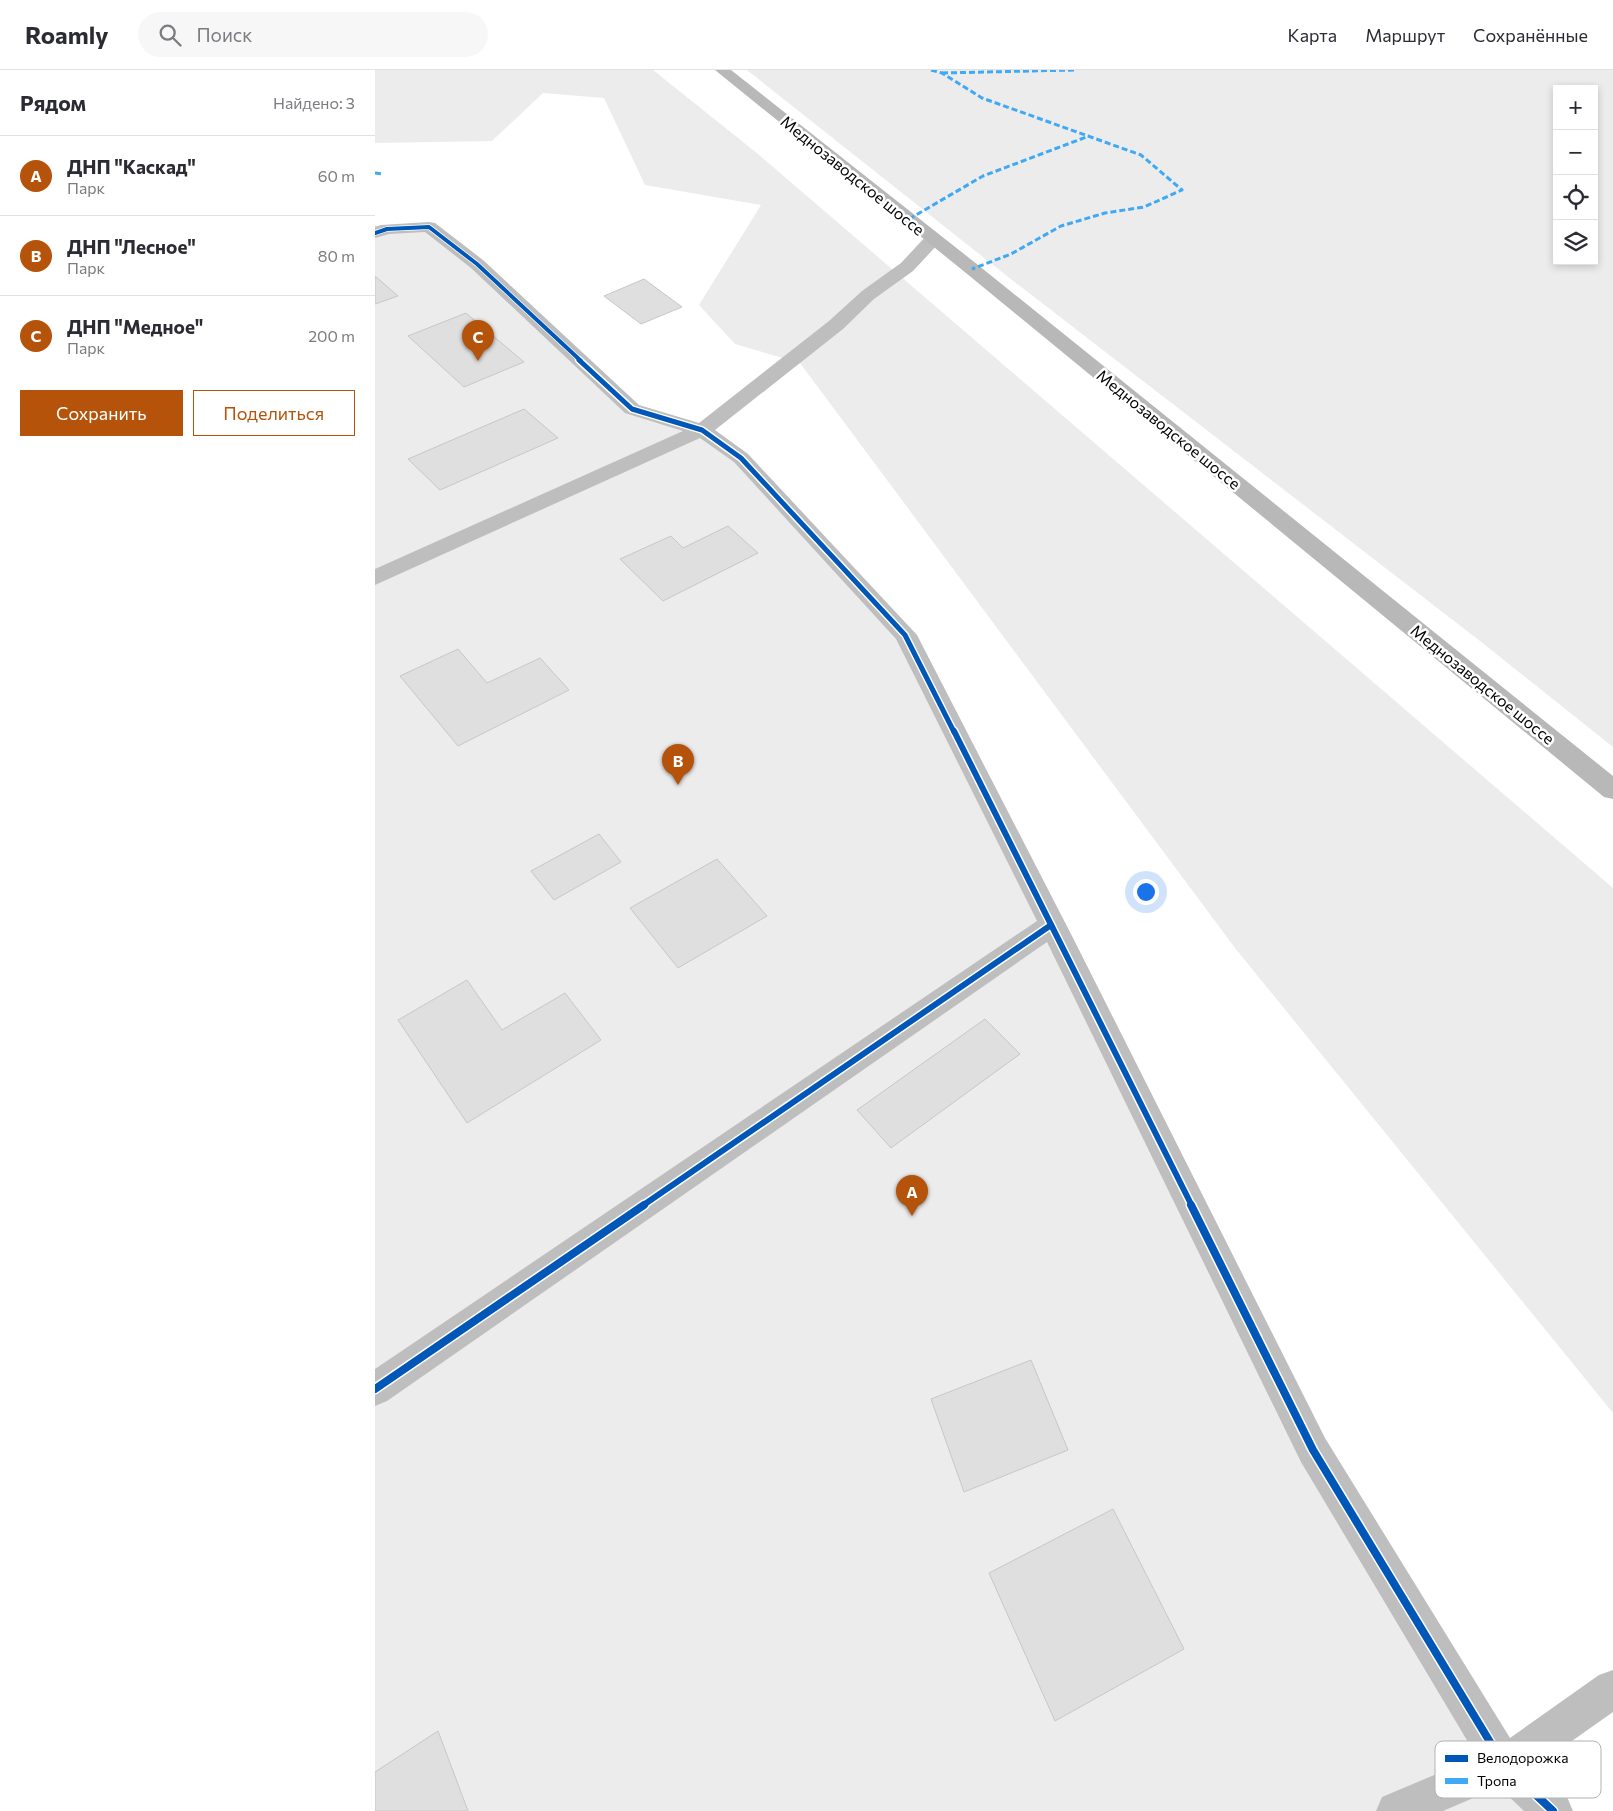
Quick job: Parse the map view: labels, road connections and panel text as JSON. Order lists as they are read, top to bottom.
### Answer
{
  "streets": {
    "main road": ["Меднозаводское шоссе"]
  },
  "legend": ["Велодорожка", "Тропа"],
  "page": {
    "header": "Roamly",
    "search": "Поиск",
    "nav": ["Карта", "Маршрут", "Сохранённые"],
    "heading": ["Рядом", "Найдено: 3"],
    "map_buttons": ["+", "−"],
    "list": [
      {
        "mark": "A",
        "name": "ДНП \"Каскад\"",
        "note": "Парк",
        "value": "60 m"
      },
      {
        "mark": "B",
        "name": "ДНП \"Лесное\"",
        "note": "Парк",
        "value": "80 m"
      },
      {
        "mark": "C",
        "name": "ДНП \"Медное\"",
        "note": "Парк",
        "value": "200 m"
      }
    ],
    "pins": ["C", "B", "A"],
    "buttons": ["Сохранить", "Поделиться"]
  }
}
